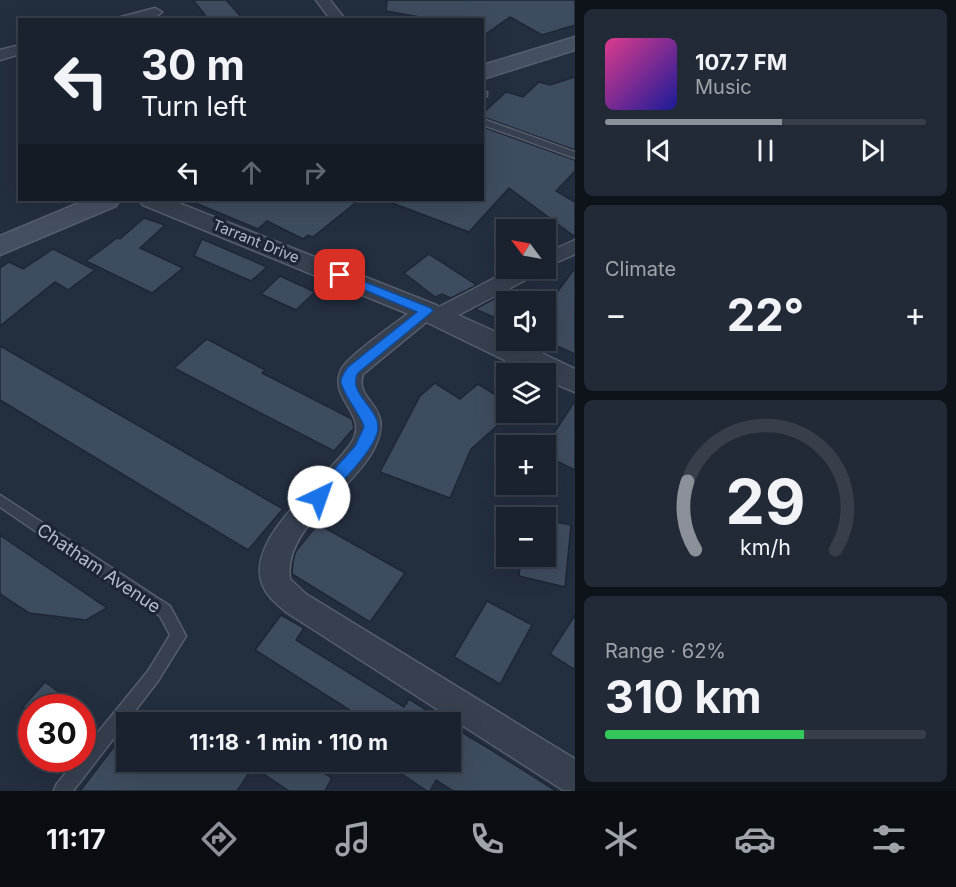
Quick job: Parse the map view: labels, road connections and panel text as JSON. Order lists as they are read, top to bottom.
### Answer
{
  "streets": {
    "street": ["Tarrant Drive"],
    "lane": ["Chatham Avenue"]
  },
  "north": "top left",
  "page": {
    "turn": ["30 m", "Turn left"],
    "song": ["107.7 FM", "Music"],
    "tile": [
      "Climate",
      ["Range · 62%", "310 km"]
    ],
    "map_buttons": ["+", "−"],
    "heat": ["−", "22°", "+"],
    "limit": "30",
    "trip": "11:18 · 1 min · 110 m",
    "tabs": "11:17",
    "gauge": ["29", "km/h"]
  }
}
